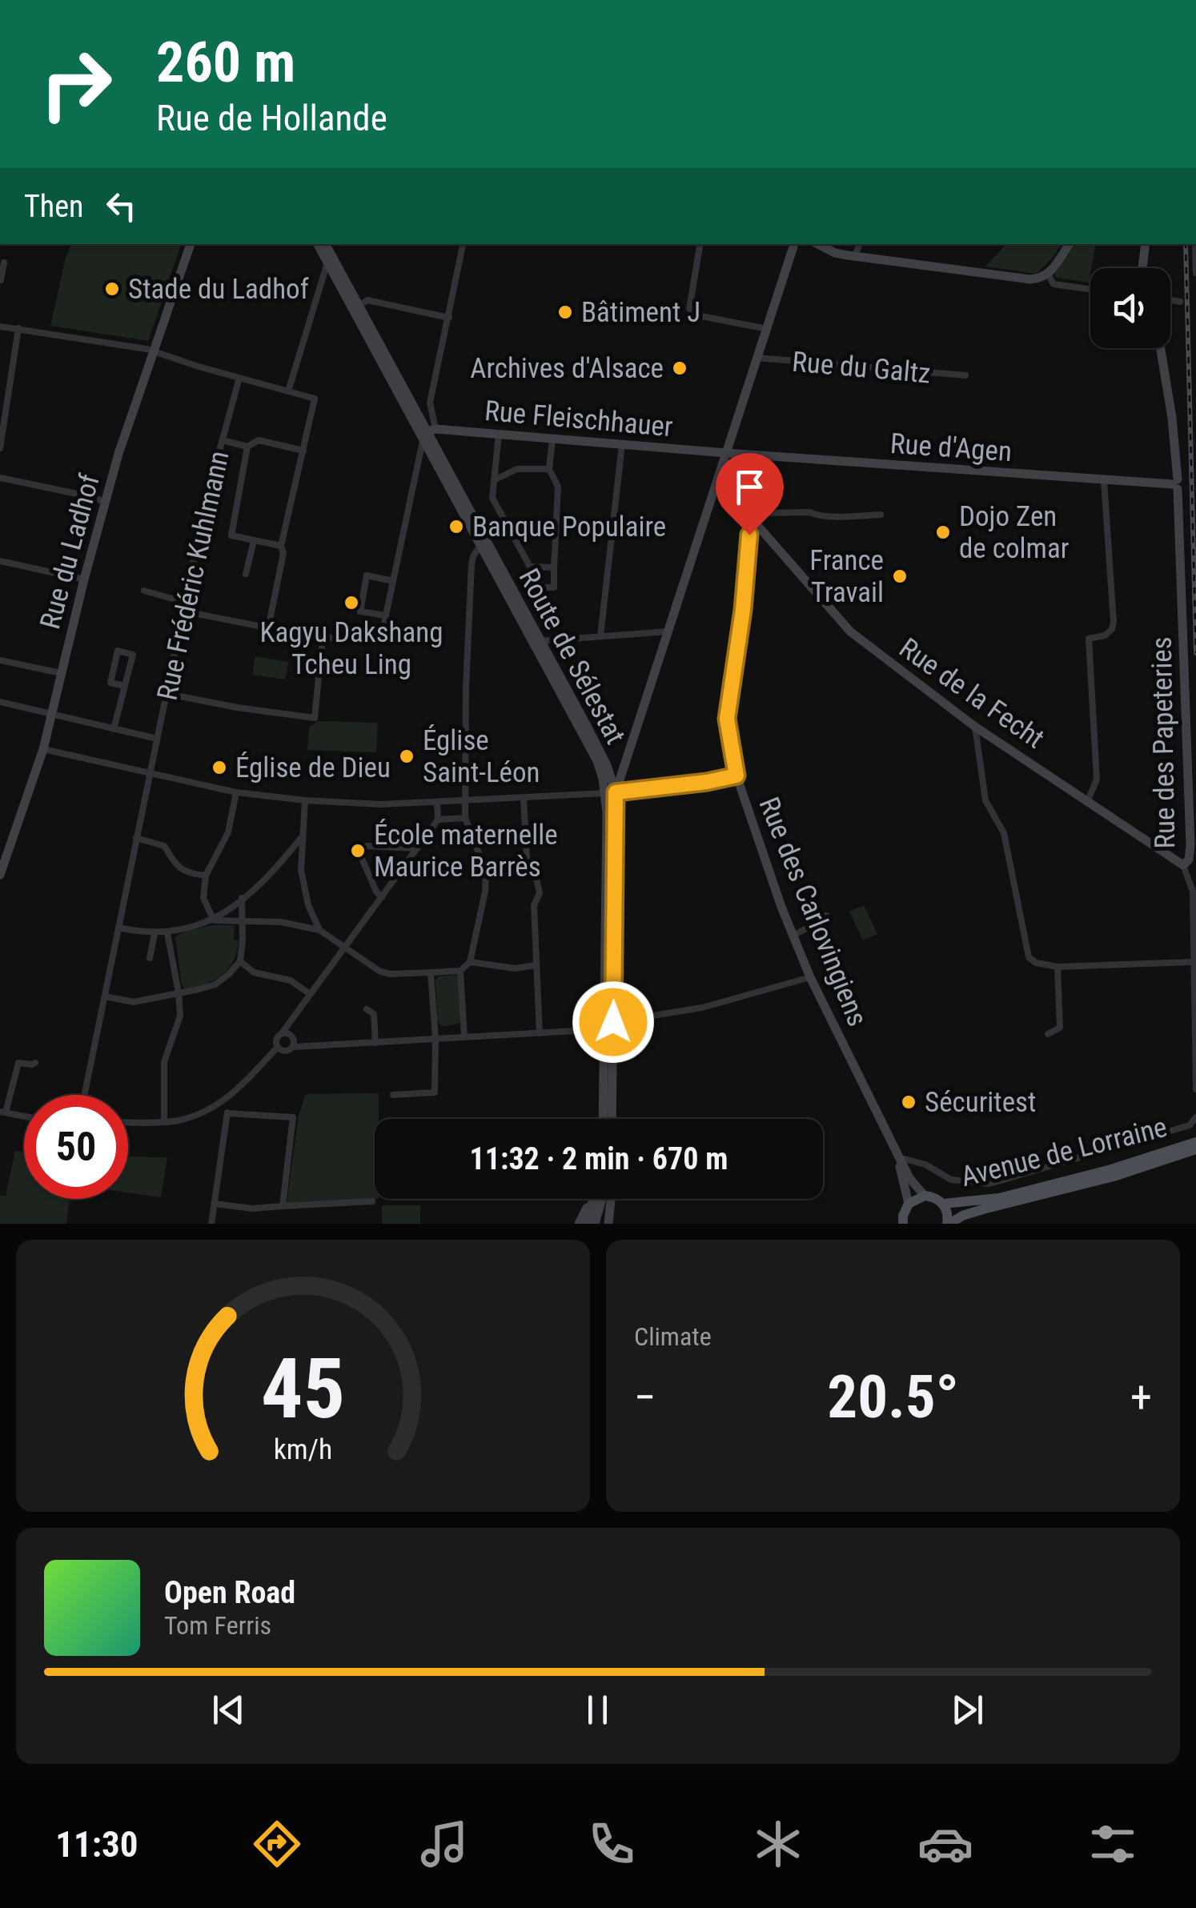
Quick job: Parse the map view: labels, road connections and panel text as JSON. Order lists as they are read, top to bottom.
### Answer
{
  "streets": {
    "main road": [
      "Rue Fleischhauer",
      "Rue d'Agen",
      "Rue du Ladhof",
      "Route de Sélestat",
      "Rue de la Fecht",
      "Rue des Papeteries",
      "Rue des Carlovingiens",
      "Avenue de Lorraine"
    ],
    "street": ["Rue du Galtz", "Rue Frédéric Kuhlmann"]
  },
  "crossings": [
    ["Rue Fleischhauer", "Rue d'Agen"],
    ["Rue Fleischhauer", "Route de Sélestat"],
    ["Rue d'Agen", "Rue des Papeteries"],
    ["Rue de la Fecht", "Rue des Papeteries"],
    ["Rue de la Fecht", "Rue des Carlovingiens"]
  ],
  "places": [
    "Stade du Ladhof",
    "Bâtiment J",
    "Archives d'Alsace",
    "Banque Populaire",
    "Dojo Zen de colmar",
    "France Travail",
    "Kagyu Dakshang Tcheu Ling",
    "Église Saint-Léon",
    "Église de Dieu",
    "École maternelle Maurice Barrès",
    "Sécuritest"
  ],
  "page": {
    "turn": ["260 m", "Rue de Hollande"],
    "then": "Then",
    "limit": "50",
    "trip": "11:32 · 2 min · 670 m",
    "tile": "Climate",
    "heat": ["−", "20.5°", "+"],
    "song": ["Open Road", "Tom Ferris"],
    "tabs": "11:30",
    "gauge": ["45", "km/h"]
  }
}
